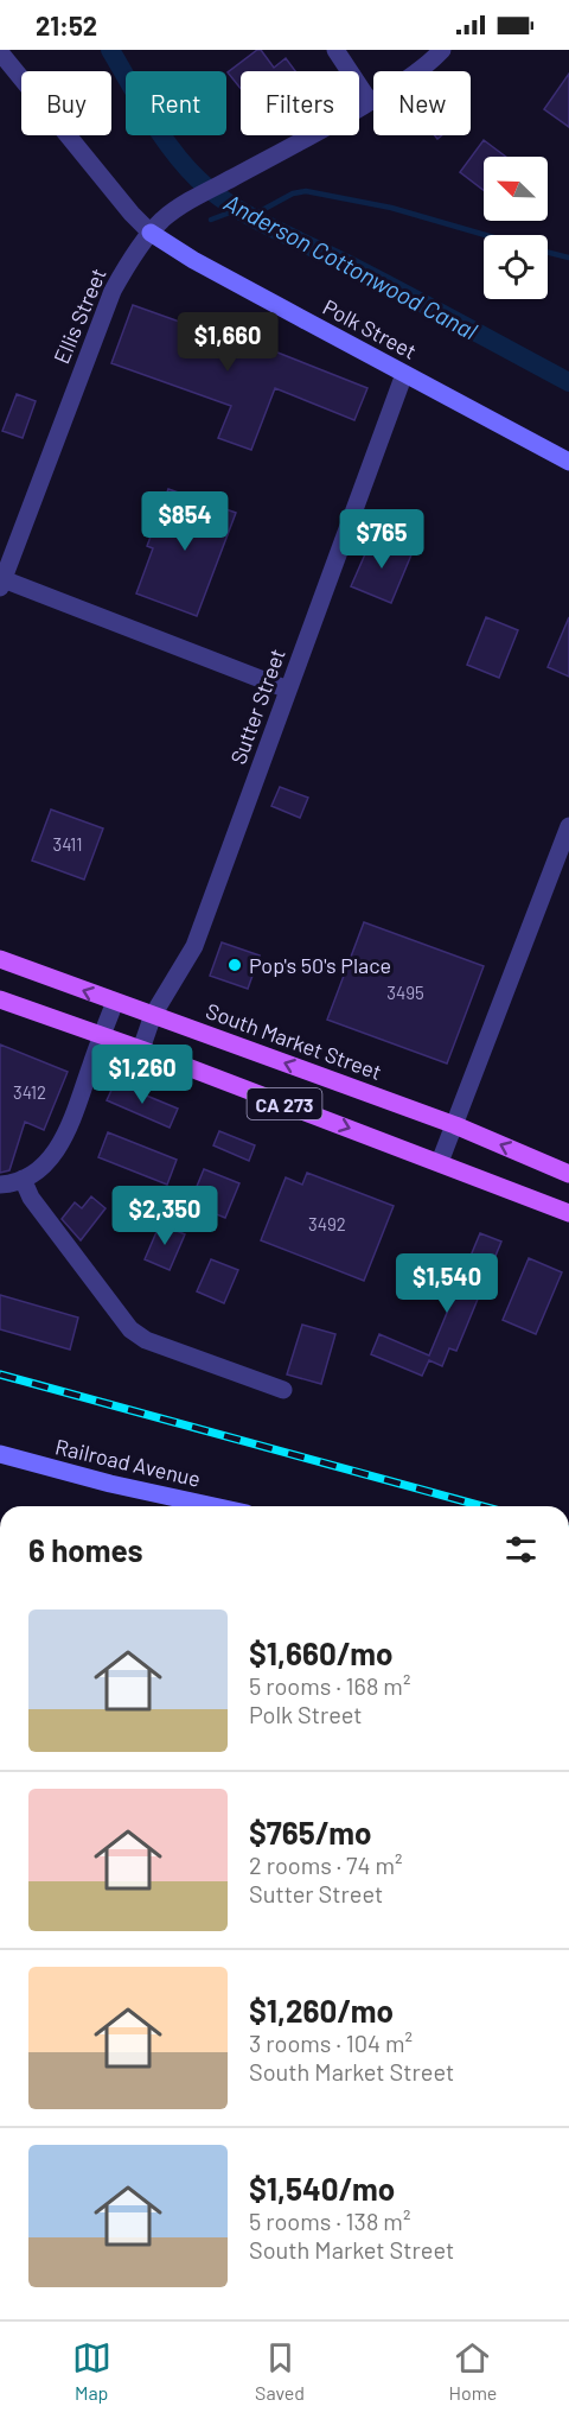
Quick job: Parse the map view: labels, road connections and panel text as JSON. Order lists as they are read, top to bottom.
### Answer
{
  "streets": {
    "main road": ["South Market Street", "CA 273"],
    "street": [
      "Ellis Street",
      "Polk Street",
      "Sutter Street",
      "Railroad Avenue"
    ]
  },
  "crossings": [
    ["Ellis Street", "Polk Street"],
    ["Polk Street", "Sutter Street"],
    ["Sutter Street", "South Market Street"],
    ["Sutter Street", "CA 273"]
  ],
  "water": ["Anderson Cottonwood Canal"],
  "places": ["Pop's 50's Place"],
  "house_numbers": [
    "3411",
    "3495",
    "3412",
    "3492"
  ],
  "north": "top left",
  "page": {
    "status": "21:52",
    "chip": [
      "Buy",
      "Rent",
      "Filters",
      "New"
    ],
    "price": [
      "$1,660",
      "$854",
      "$765",
      "$1,260",
      "$2,350",
      "$1,540"
    ],
    "heading": "6 homes",
    "list": [
      {
        "name": "$1,660/mo",
        "note": "5 rooms · 168 m² · Polk Street"
      },
      {
        "name": "$765/mo",
        "note": "2 rooms · 74 m² · Sutter Street"
      },
      {
        "name": "$1,260/mo",
        "note": "3 rooms · 104 m² · South Market Street"
      },
      {
        "name": "$1,540/mo",
        "note": "5 rooms · 138 m² · South Market Street"
      }
    ],
    "tabs": ["Map", "Saved", "Home"]
  }
}
